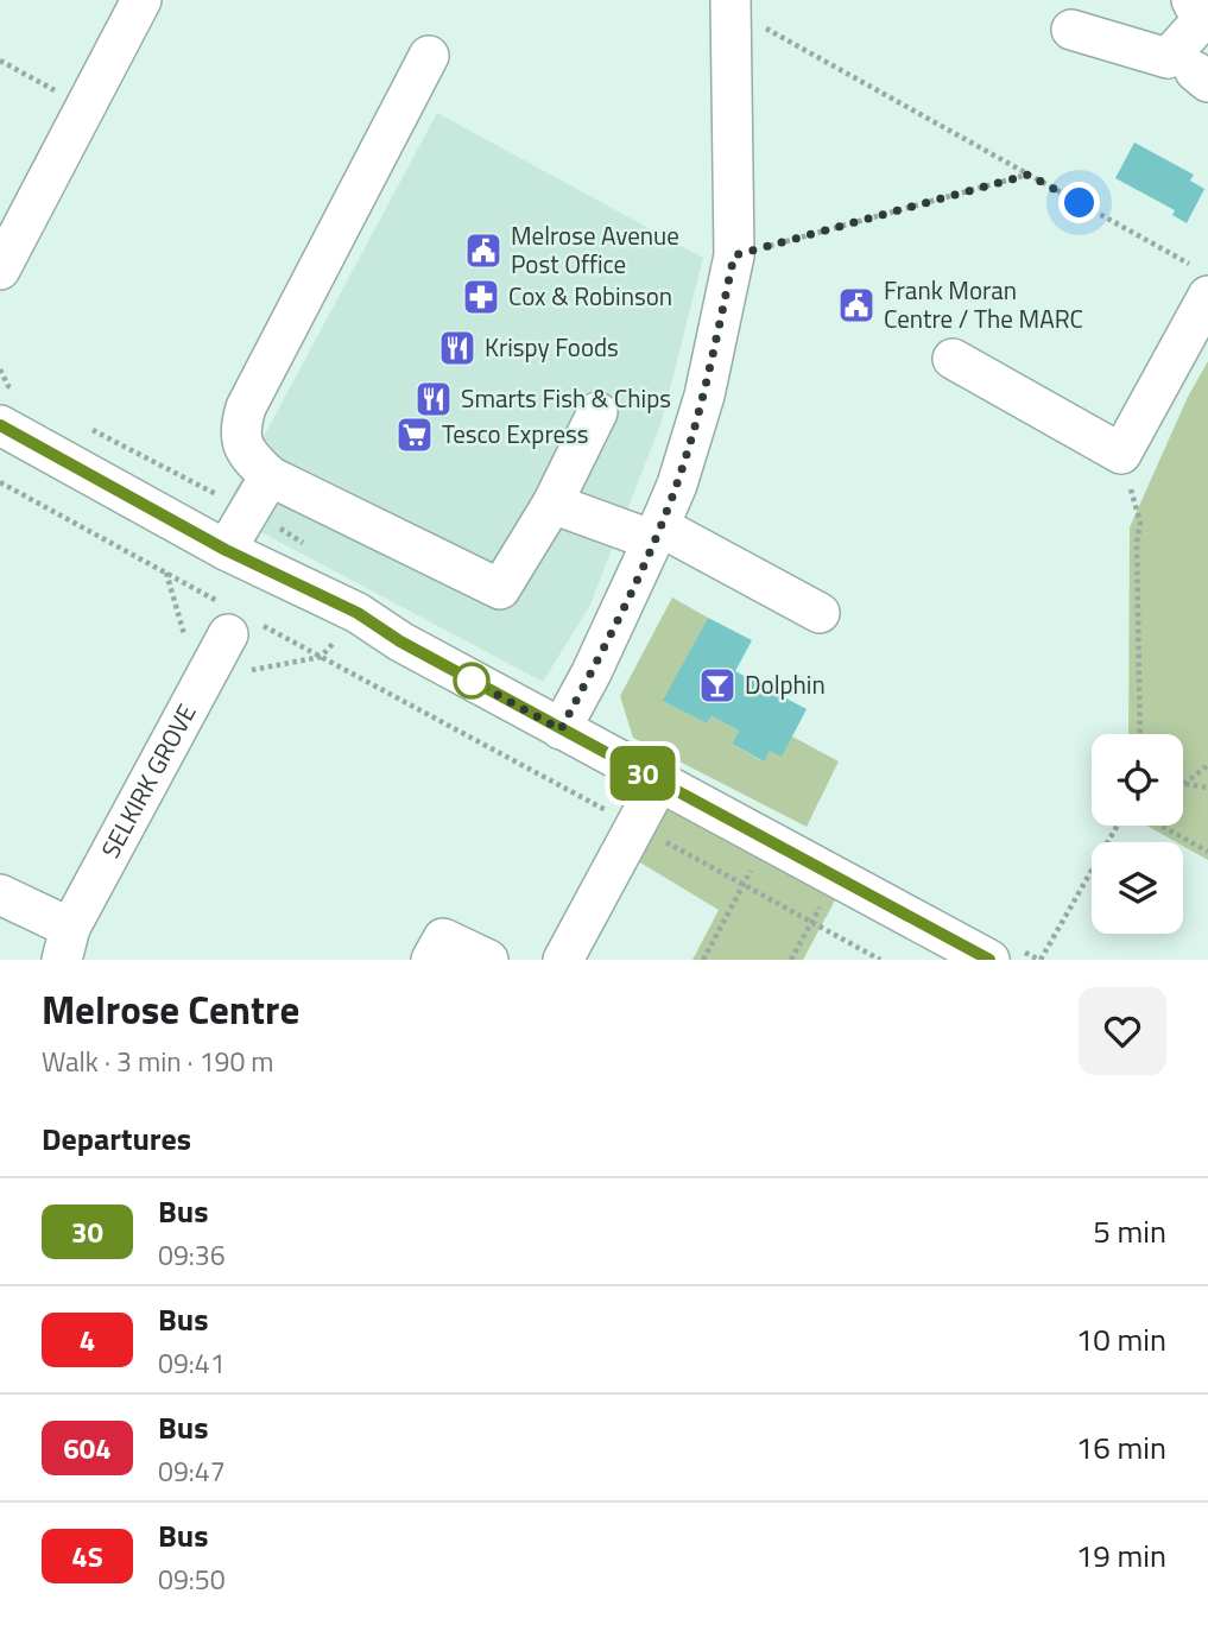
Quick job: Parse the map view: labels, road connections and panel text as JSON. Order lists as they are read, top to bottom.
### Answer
{
  "streets": {
    "street": ["SELKIRK GROVE"]
  },
  "places": {
    "public building": ["Melrose Avenue Post Office", "Frank Moran Centre / The MARC"],
    "pharmacy": ["Cox & Robinson"],
    "restaurant": ["Krispy Foods", "Smarts Fish & Chips"],
    "supermarket": ["Tesco Express"],
    "bar": ["Dolphin"]
  },
  "lines": ["bus line 30"],
  "page": {
    "on_map": "30",
    "heading": [
      ["Melrose Centre", "Walk · 3 min · 190 m"],
      "Departures"
    ],
    "list": [
      {
        "mark": "30",
        "name": "Bus",
        "note": "09:36",
        "value": "5 min"
      },
      {
        "mark": "4",
        "name": "Bus",
        "note": "09:41",
        "value": "10 min"
      },
      {
        "mark": "604",
        "name": "Bus",
        "note": "09:47",
        "value": "16 min"
      },
      {
        "mark": "4S",
        "name": "Bus",
        "note": "09:50",
        "value": "19 min"
      }
    ]
  }
}
